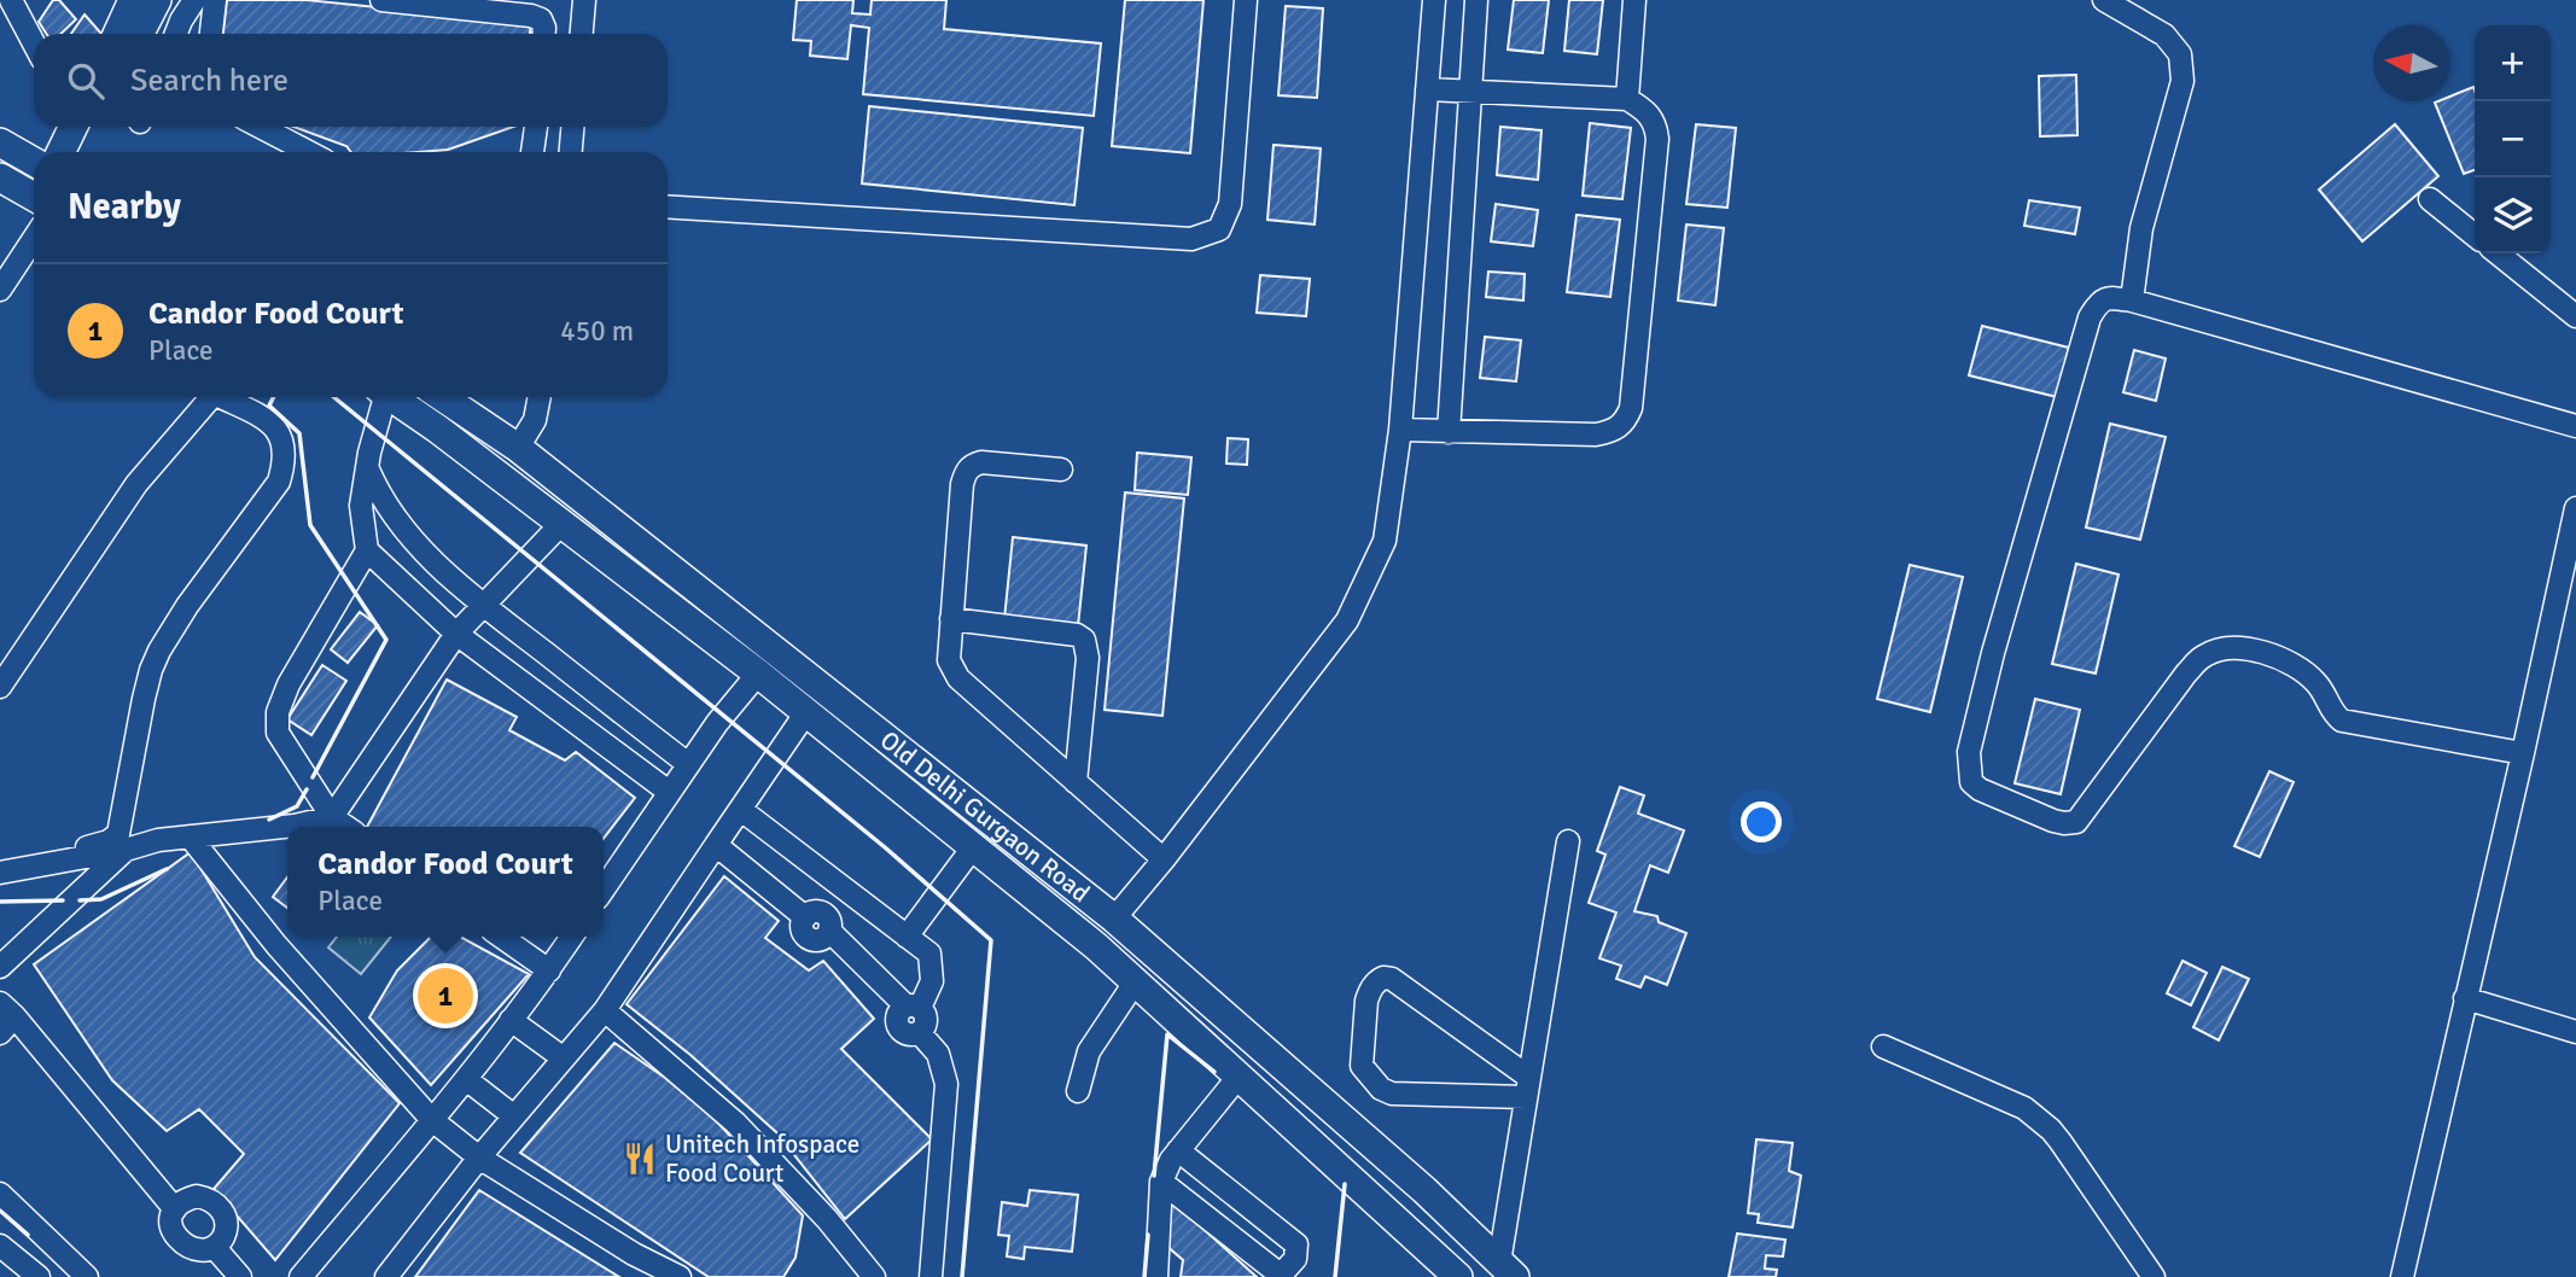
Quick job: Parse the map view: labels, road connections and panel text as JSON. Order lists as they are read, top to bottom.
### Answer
{
  "streets": {
    "main road": ["Old Delhi Gurgaon Road"]
  },
  "places": {
    "restaurant": ["Unitech Infospace Food Court"]
  },
  "north": "left",
  "page": {
    "map_buttons": ["+", "−"],
    "search": "Search here",
    "heading": "Nearby",
    "list": [
      {
        "mark": "1",
        "name": "Candor Food Court",
        "note": "Place",
        "value": "450 m"
      }
    ],
    "popup": ["Candor Food Court", "Place"],
    "pins": "1"
  }
}
